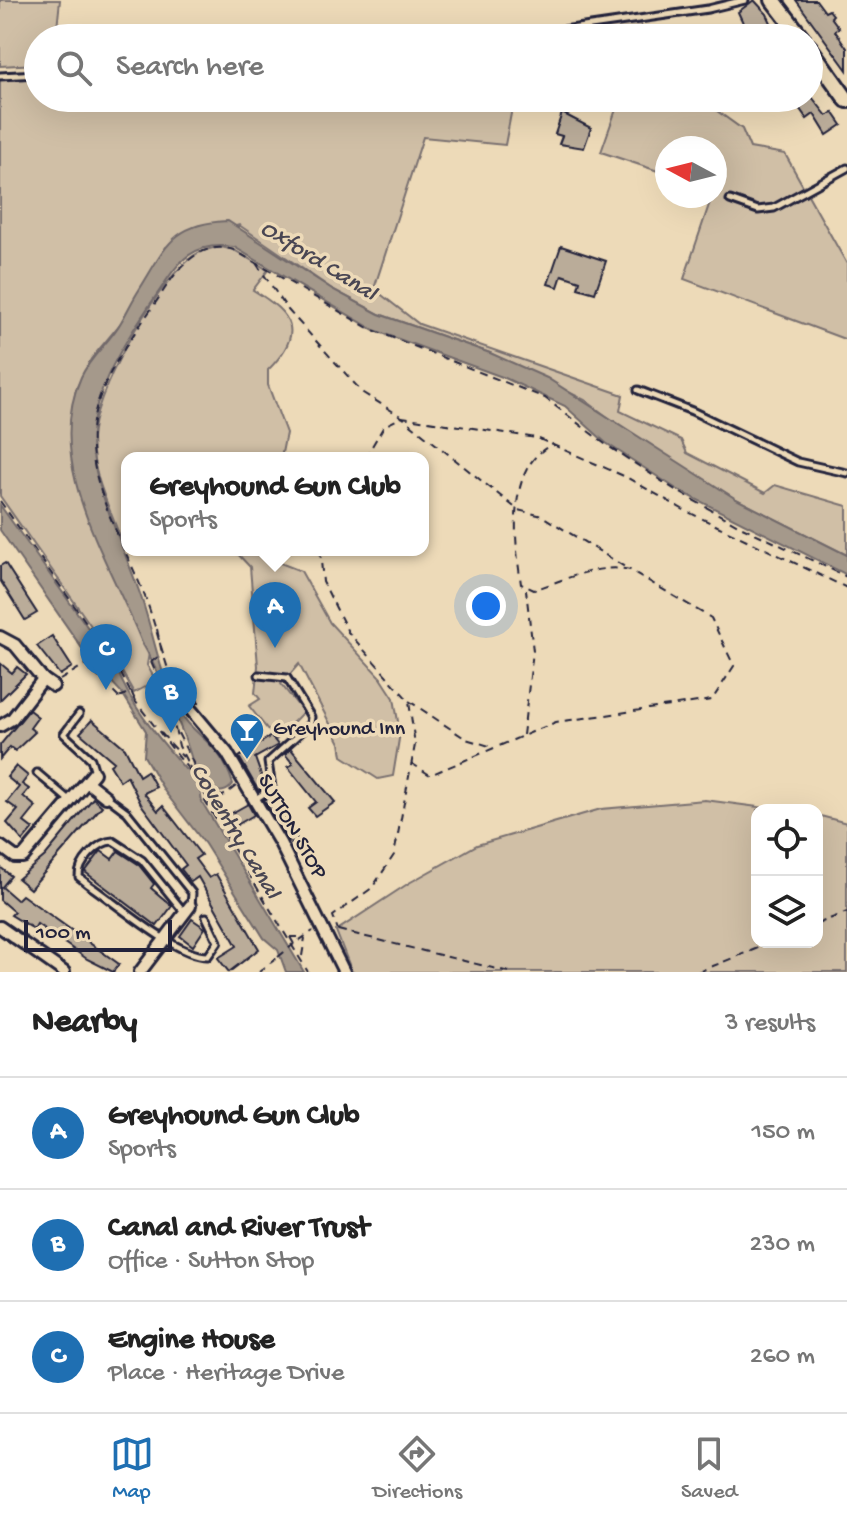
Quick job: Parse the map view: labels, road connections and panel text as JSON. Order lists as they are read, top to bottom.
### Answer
{
  "streets": {
    "street": ["SUTTON STOP"]
  },
  "water": ["Oxford Canal", "Coventry Canal"],
  "places": {
    "bar": ["Greyhound Inn"]
  },
  "scale_bar": "100 m",
  "north": "left",
  "page": {
    "search": "Search here",
    "popup": ["Greyhound Gun Club", "Sports"],
    "pins": ["A", "C", "B"],
    "scale": "100 m",
    "heading": ["Nearby", "3 results"],
    "list": [
      {
        "mark": "A",
        "name": "Greyhound Gun Club",
        "note": "Sports",
        "value": "150 m"
      },
      {
        "mark": "B",
        "name": "Canal and River Trust",
        "note": "Office · Sutton Stop",
        "value": "230 m"
      },
      {
        "mark": "C",
        "name": "Engine House",
        "note": "Place · Heritage Drive",
        "value": "260 m"
      }
    ],
    "nav": ["Map", "Directions", "Saved"]
  }
}
